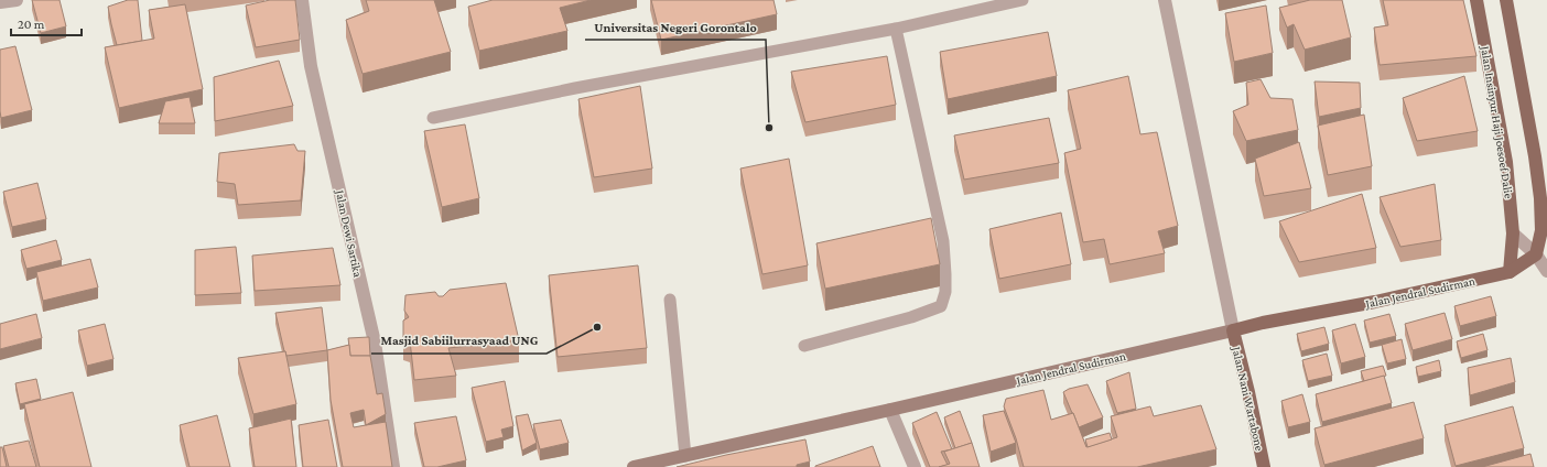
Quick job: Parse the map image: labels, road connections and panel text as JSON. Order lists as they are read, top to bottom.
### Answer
{
  "streets": {
    "main road": ["Jalan Insinyur Haji Joesoef Dalie", "Jalan Jendral Sudirman", "Jalan Nani Wartabone"],
    "street": ["Jalan Dewi Sartika"]
  },
  "crossings": [
    ["Jalan Insinyur Haji Joesoef Dalie", "Jalan Jendral Sudirman"],
    ["Jalan Jendral Sudirman", "Jalan Nani Wartabone"]
  ],
  "places": ["Universitas Negeri Gorontalo", "Masjid Sabiilurrasyaad UNG"],
  "scale_bar": "20 m"
}
